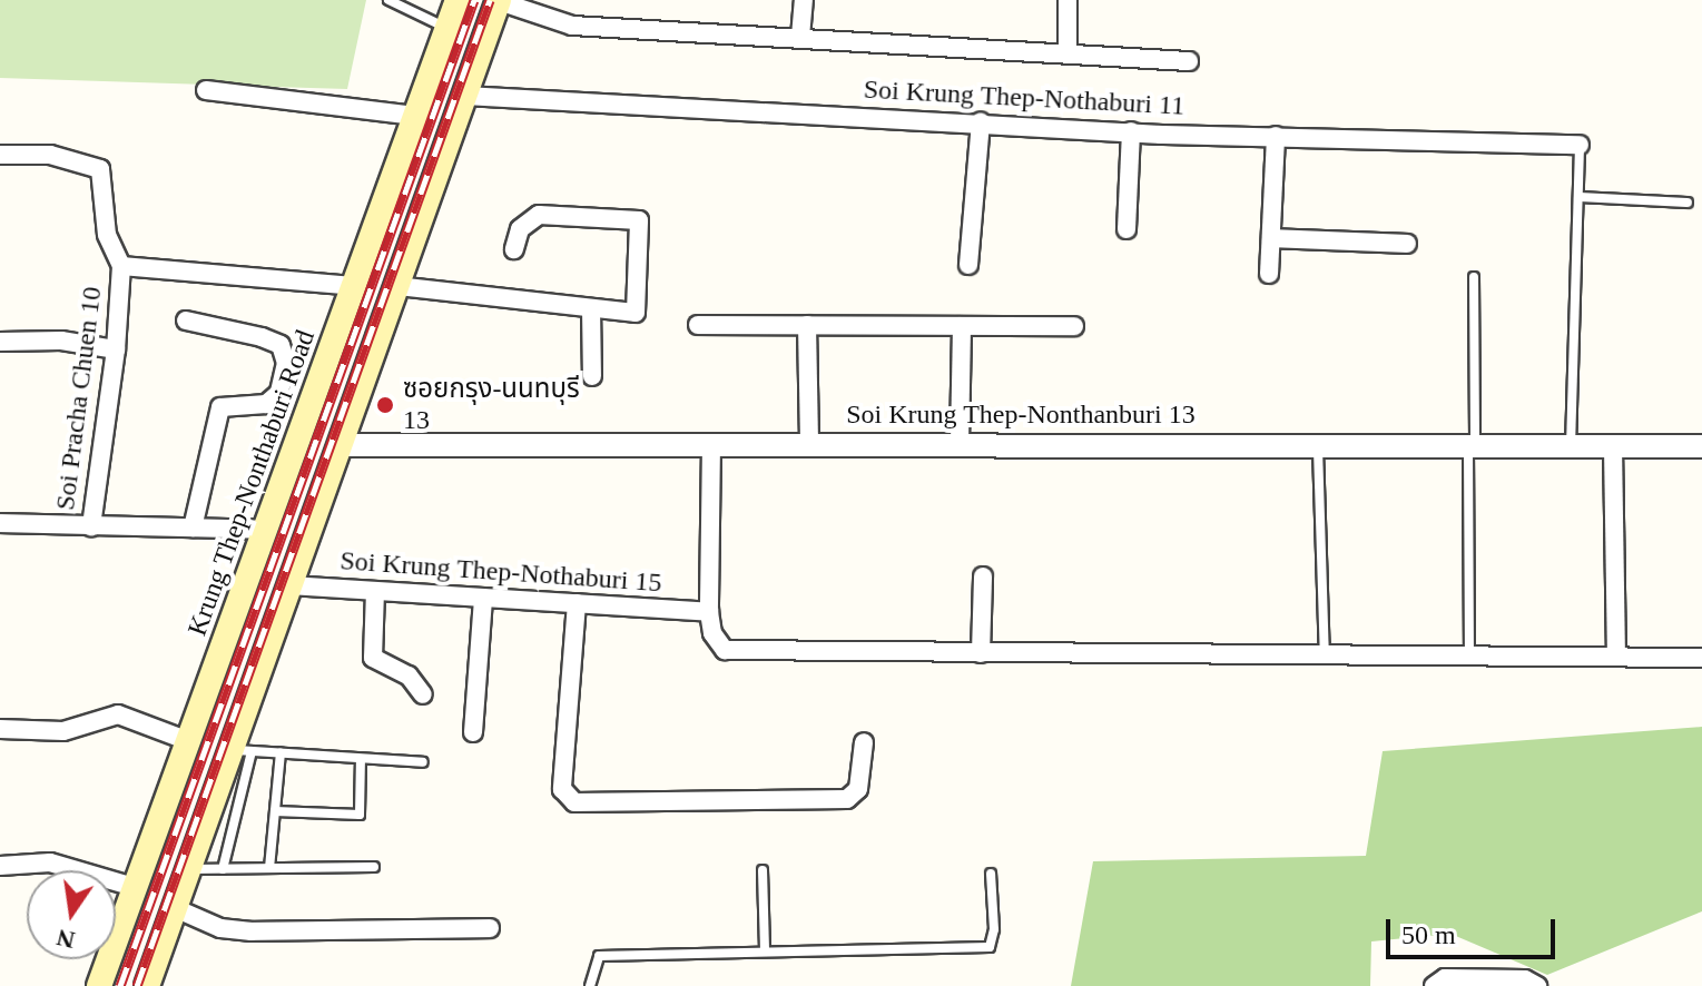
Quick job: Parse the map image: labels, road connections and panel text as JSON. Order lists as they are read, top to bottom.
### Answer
{
  "streets": {
    "main road": ["Krung Thep-Nonthaburi Road"],
    "street": [
      "Soi Krung Thep-Nothaburi 11",
      "Soi Pracha Chuen 10",
      "Soi Krung Thep-Nonthanburi 13",
      "Soi Krung Thep-Nothaburi 15"
    ]
  },
  "places": ["ซอยกรุง-นนทบุรี 13"],
  "scale_bar": "50 m",
  "north": "bottom"
}
